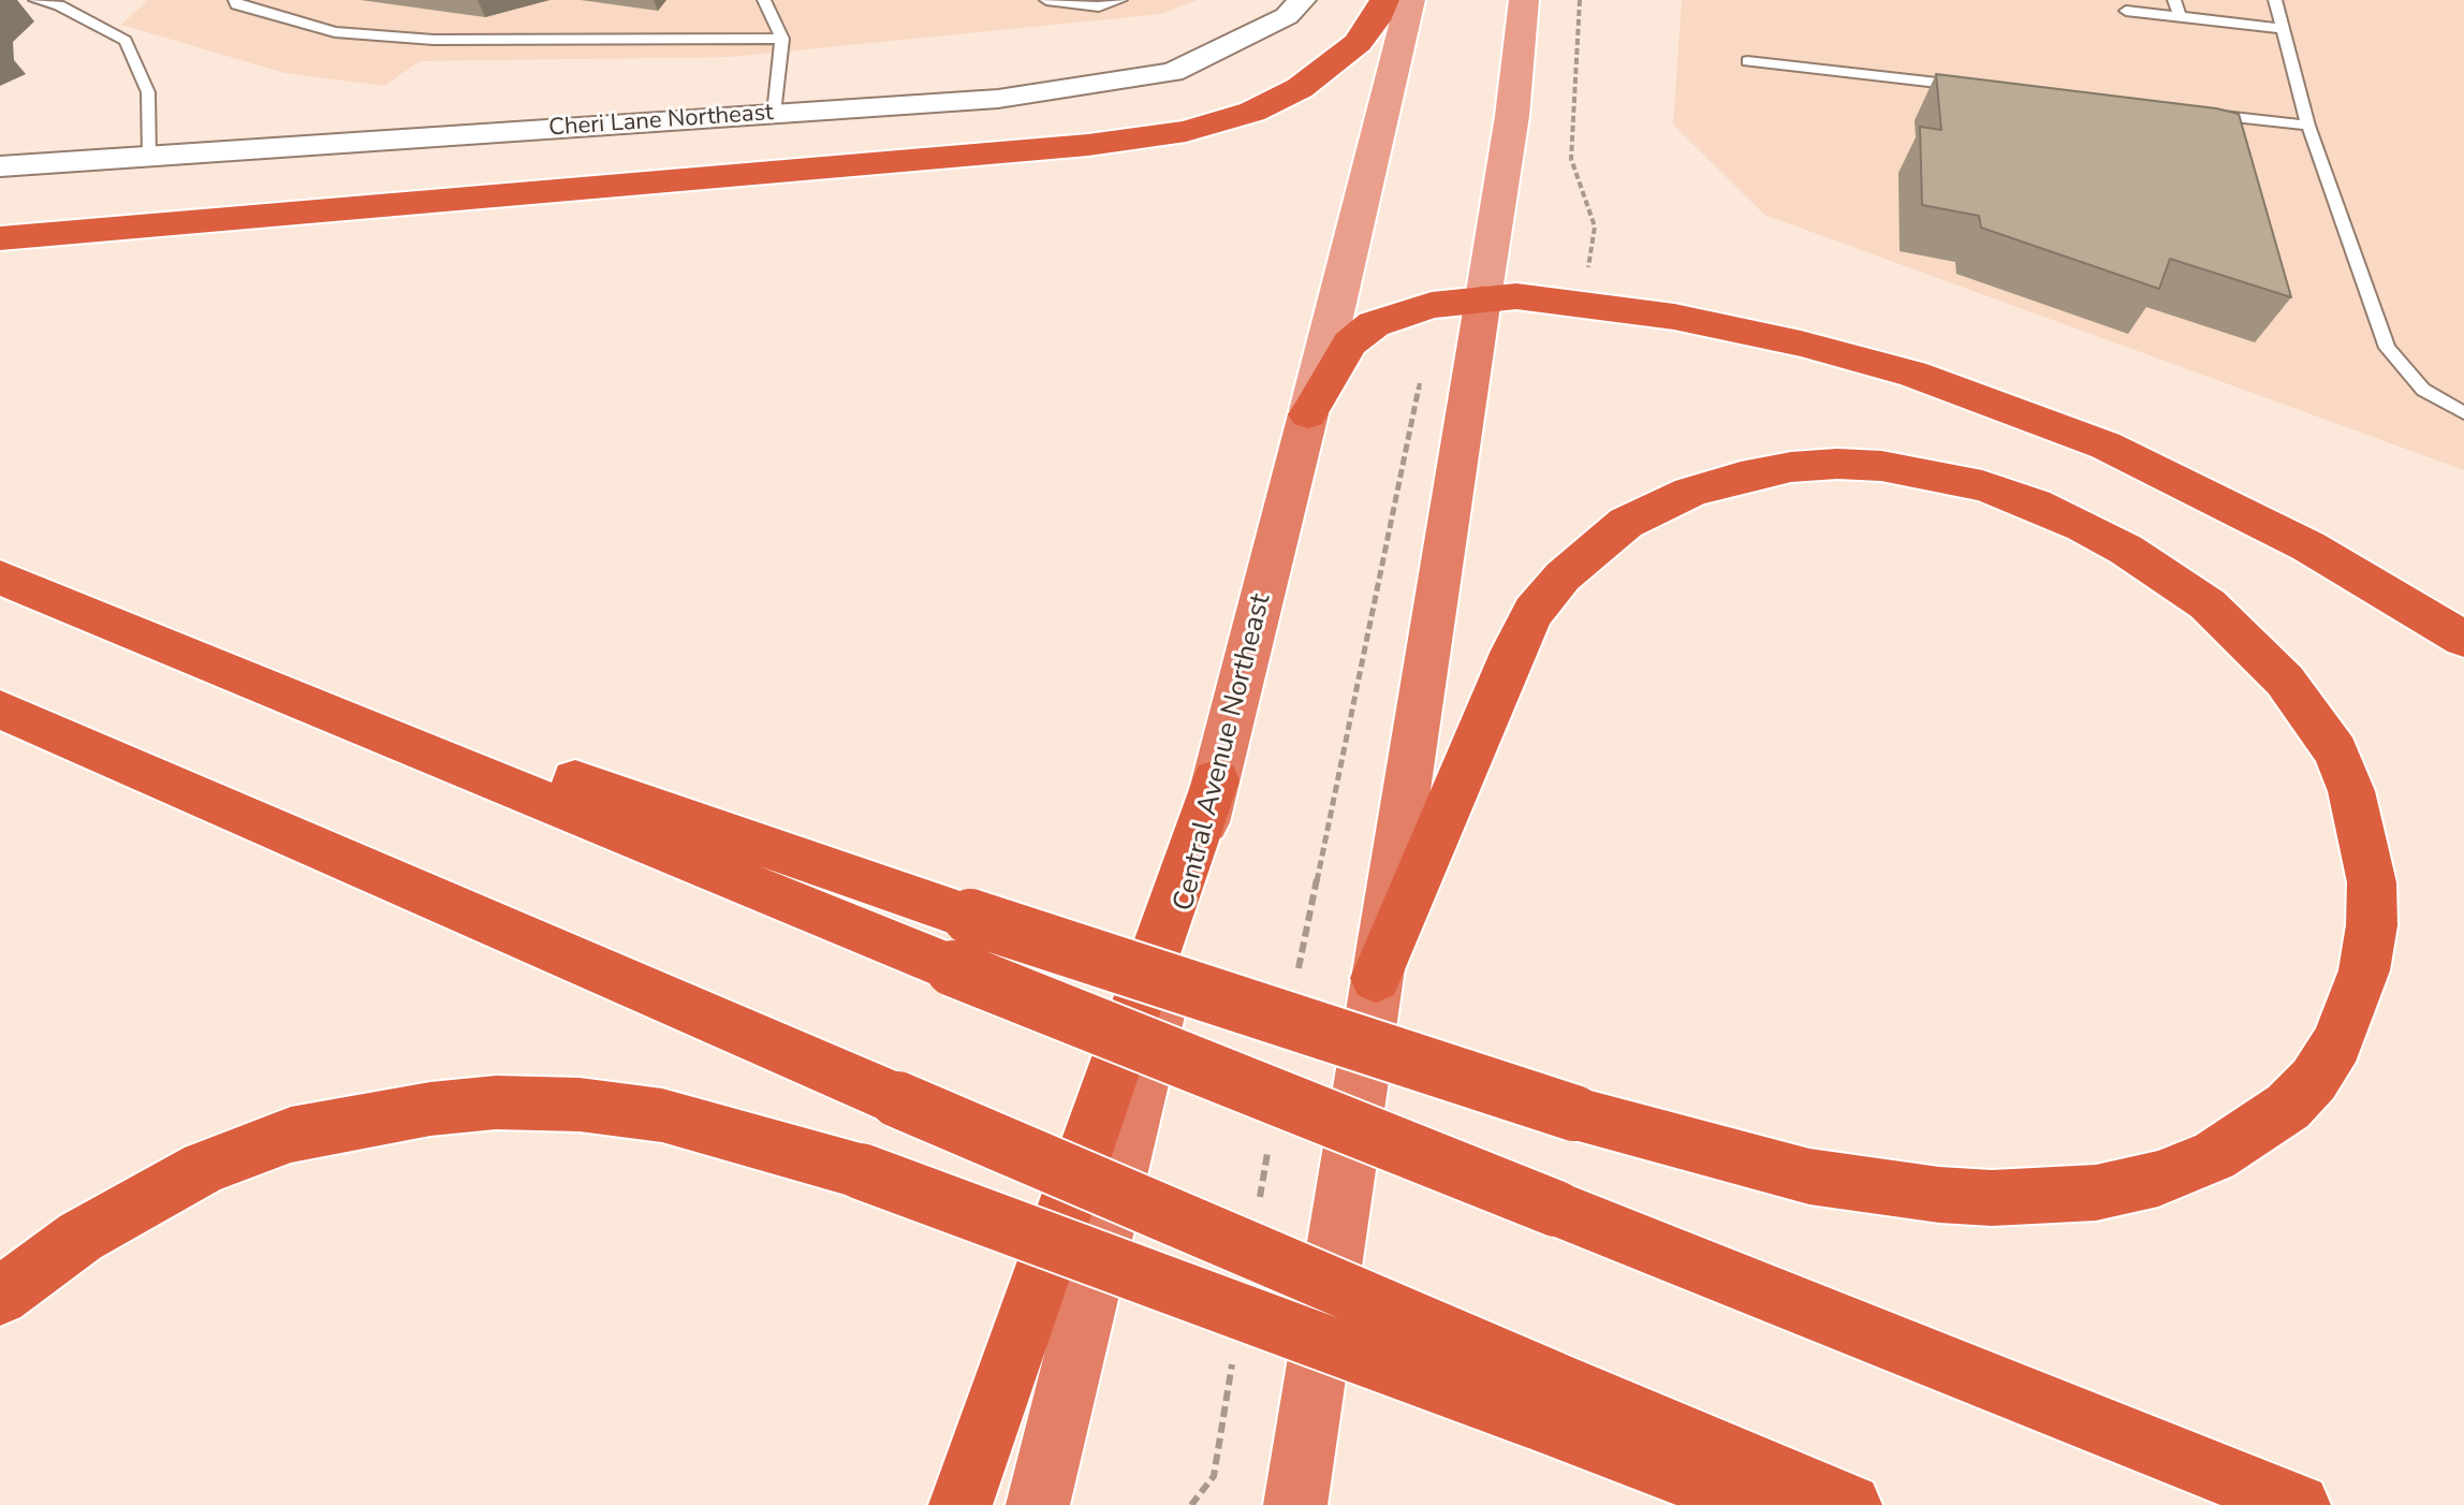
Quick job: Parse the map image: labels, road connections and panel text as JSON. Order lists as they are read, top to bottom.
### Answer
{
  "streets": {
    "highway": ["Central Avenue Northeast"],
    "street": ["Cheri Lane Northeast"]
  }
}
